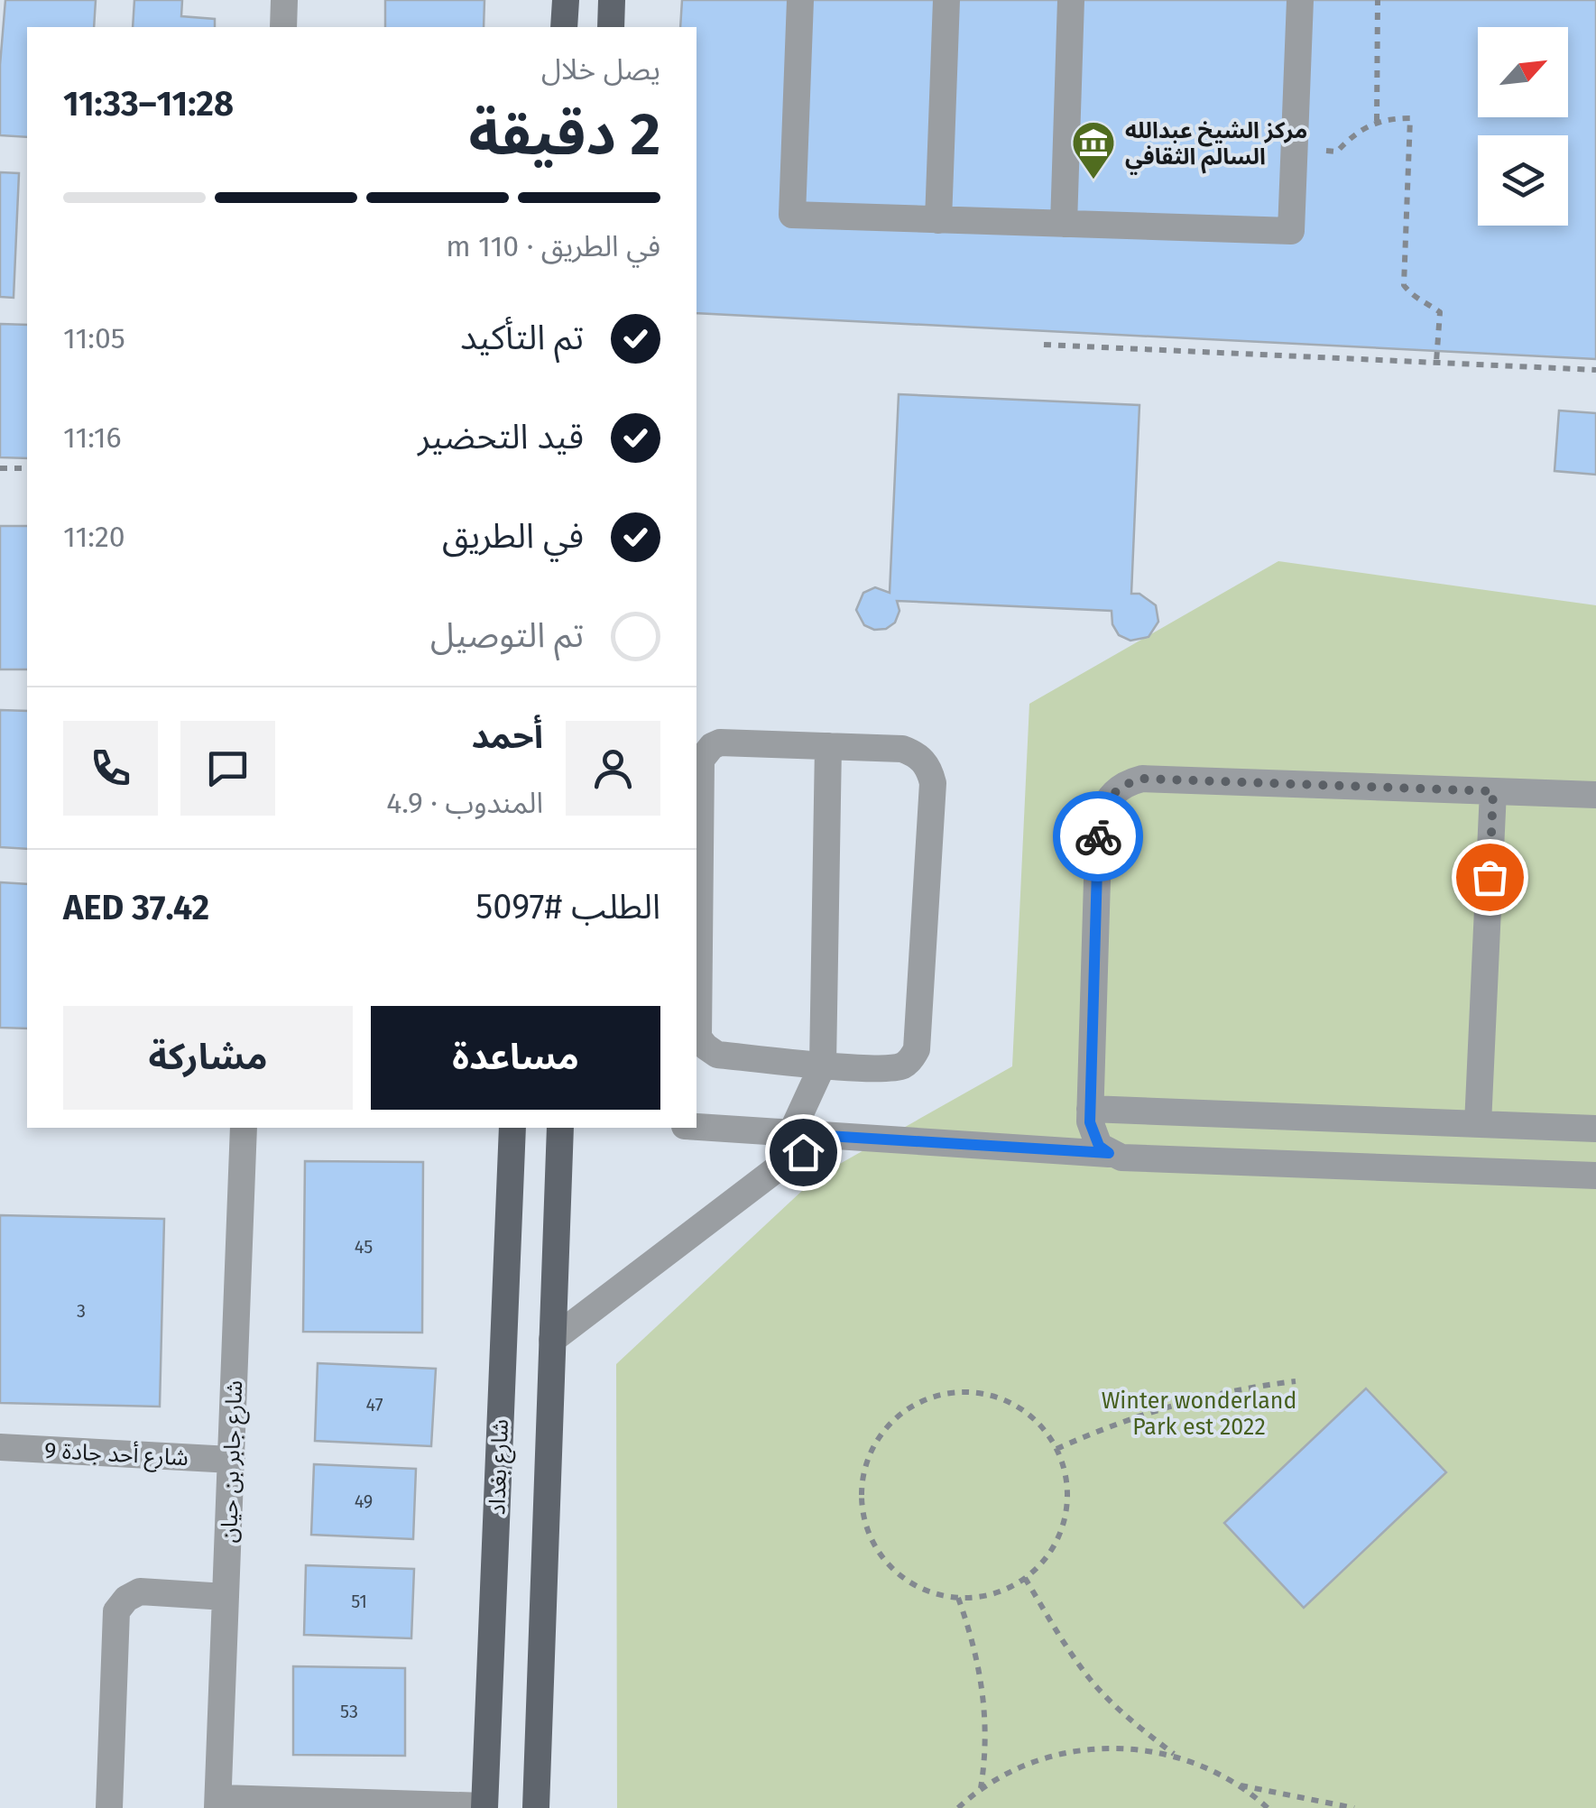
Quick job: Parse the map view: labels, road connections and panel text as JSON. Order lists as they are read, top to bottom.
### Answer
{
  "streets": {
    "main road": ["شارع بغداد"],
    "street": ["شارع أحد جادة 9", "شارع جابر بن حيان"]
  },
  "crossings": [
    ["شارع أحد جادة 9", "شارع جابر بن حيان"],
    ["شارع جابر بن حيان", "شارع بغداد"]
  ],
  "parks": ["Winter wonderland Park est 2022"],
  "places": {
    "museum": ["مركز الشيخ عبدالله السالم الثقافي"]
  },
  "house_numbers": [
    "45",
    "3",
    "47",
    "49",
    "51",
    "53"
  ],
  "north": "top right",
  "page": {
    "heading": ["2 دقيقة", "يصل خلال", "11:28–11:33"],
    "panel": [
      "أحمد",
      "المندوب · 4.9",
      "الطلب #5097",
      "AED 37.42"
    ],
    "bar": "في الطريق · 110 m",
    "list": [
      ["تم التأكيد", "11:05"],
      ["قيد التحضير", "11:16"],
      ["في الطريق", "11:20"],
      "تم التوصيل"
    ],
    "buttons": ["مساعدة", "مشاركة"]
  }
}
